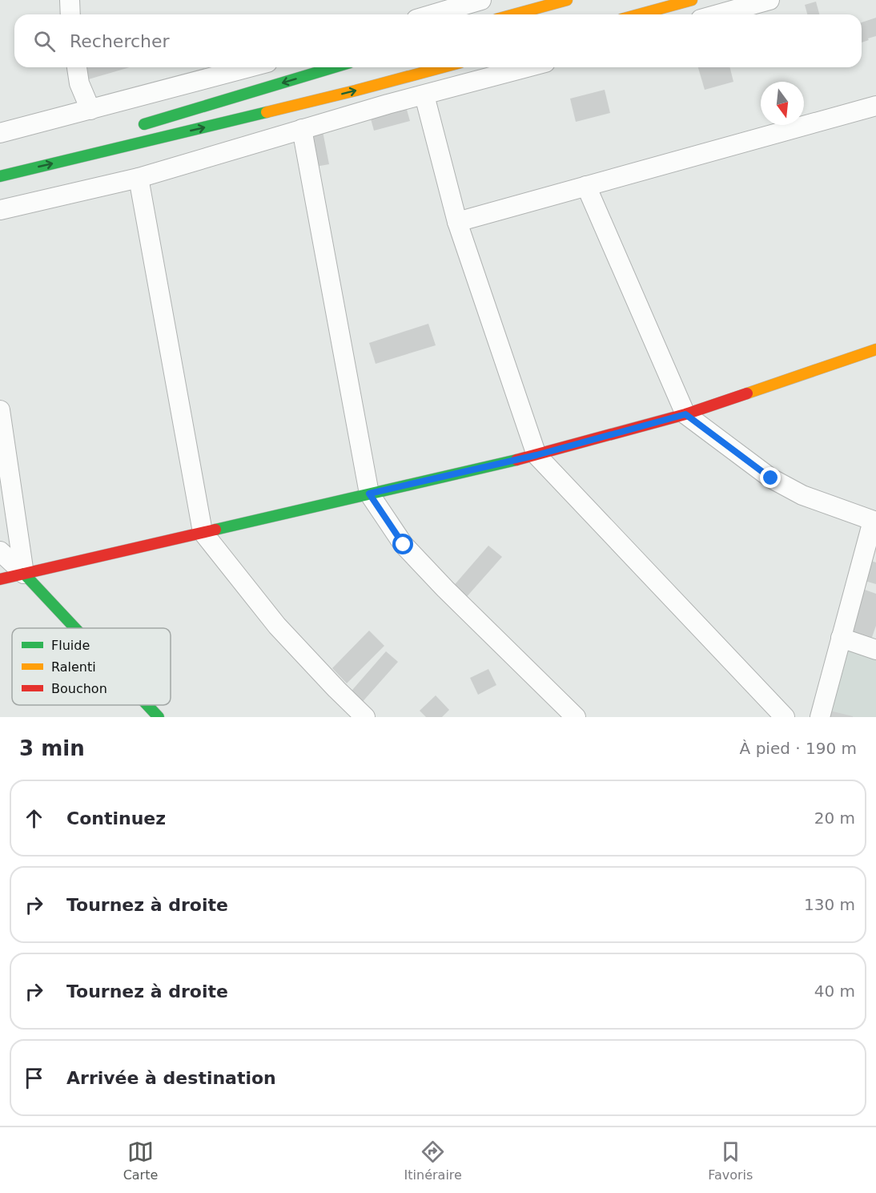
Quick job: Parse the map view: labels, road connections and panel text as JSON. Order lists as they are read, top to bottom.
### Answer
{
  "legend": ["Fluide", "Ralenti", "Bouchon"],
  "north": "bottom",
  "page": {
    "search": "Rechercher",
    "heading": ["3 min", "À pied · 190 m"],
    "list": [
      ["Continuez", "20 m"],
      ["Tournez à droite", "130 m"],
      ["Tournez à droite", "40 m"],
      "Arrivée à destination"
    ],
    "nav": ["Carte", "Itinéraire", "Favoris"]
  }
}
